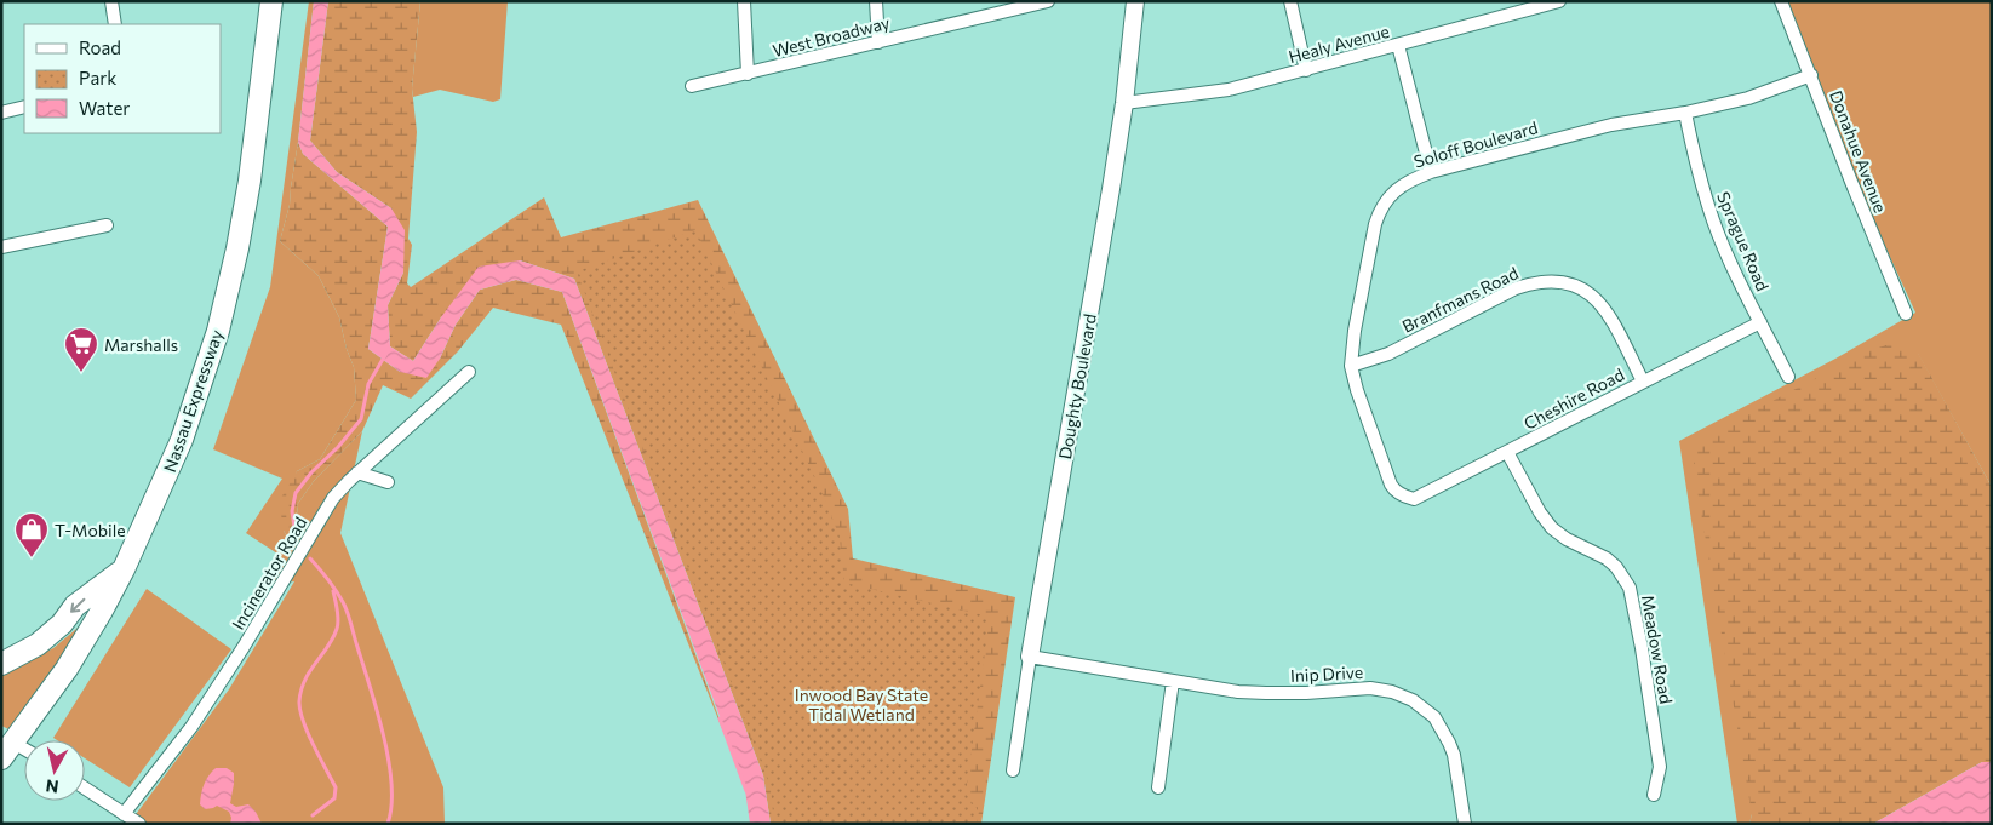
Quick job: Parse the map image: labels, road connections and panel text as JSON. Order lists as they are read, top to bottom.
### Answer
{
  "streets": {
    "highway": ["Nassau Expressway"],
    "main road": ["Doughty Boulevard"],
    "street": [
      "West Broadway",
      "Healy Avenue",
      "Soloff Boulevard",
      "Donahue Avenue",
      "Sprague Road",
      "Branfmans Road",
      "Cheshire Road",
      "Incinerator Road",
      "Meadow Road",
      "Inip Drive"
    ]
  },
  "crossings": [
    ["Healy Avenue", "Doughty Boulevard"],
    ["Soloff Boulevard", "Donahue Avenue"],
    ["Soloff Boulevard", "Sprague Road"],
    ["Soloff Boulevard", "Branfmans Road"],
    ["Soloff Boulevard", "Cheshire Road"],
    ["Sprague Road", "Cheshire Road"],
    ["Branfmans Road", "Cheshire Road"],
    ["Doughty Boulevard", "Inip Drive"],
    ["Cheshire Road", "Meadow Road"]
  ],
  "parks": ["Inwood Bay State Tidal Wetland"],
  "places": {
    "supermarket": ["Marshalls"],
    "shop": ["T-Mobile"]
  },
  "legend": ["Road", "Park", "Water"],
  "north": "bottom"
}
